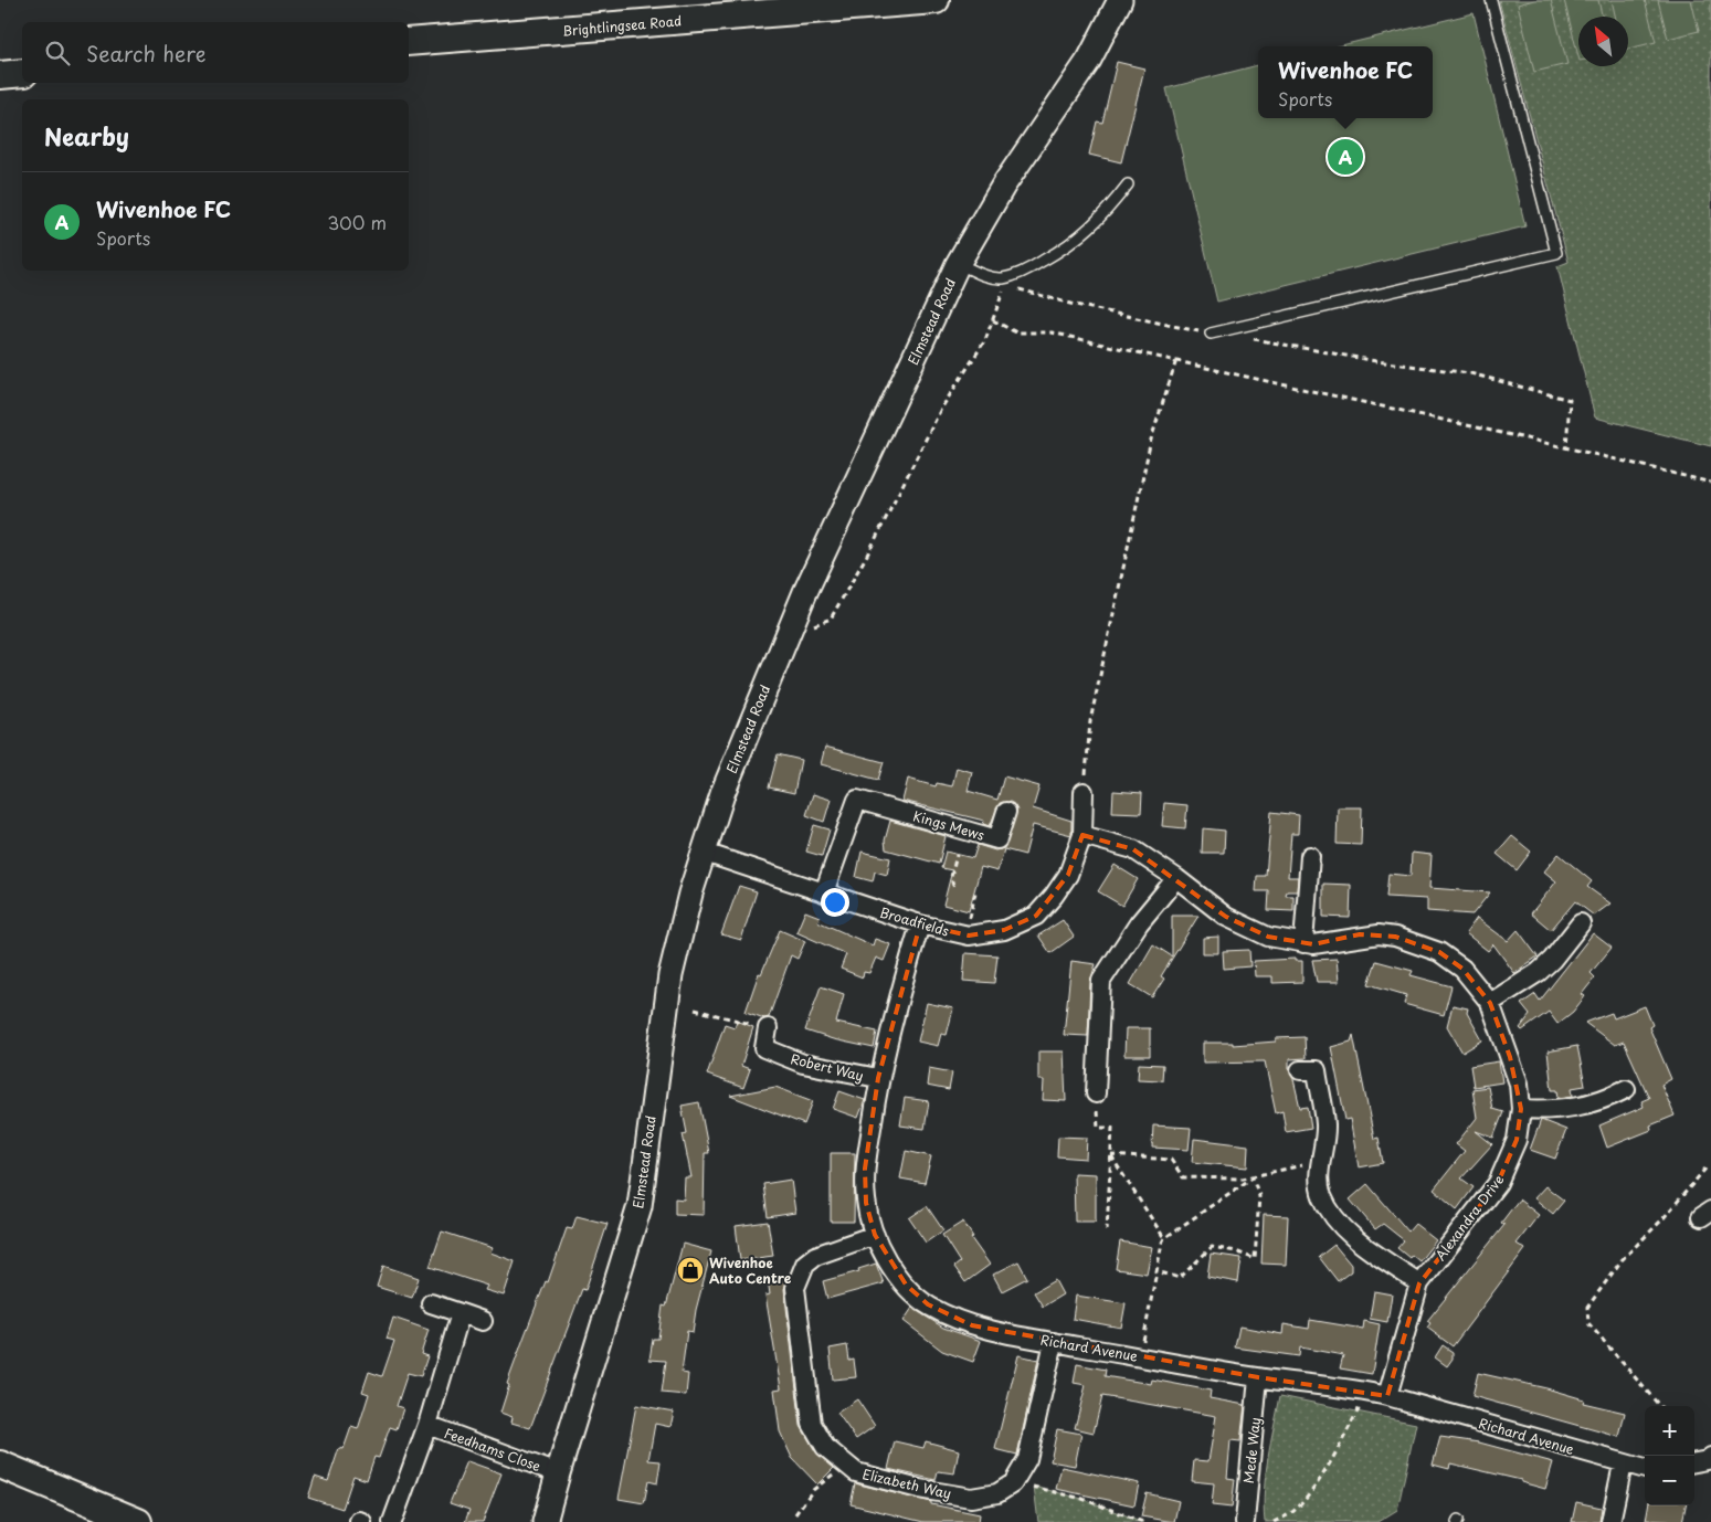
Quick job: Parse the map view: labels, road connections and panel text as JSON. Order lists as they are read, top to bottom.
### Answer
{
  "streets": {
    "main road": ["Brightlingsea Road"],
    "street": [
      "Elmstead Road",
      "Kings Mews",
      "Broadfields",
      "Robert Way",
      "Alexandra Drive",
      "Richard Avenue",
      "Feedhams Close",
      "Mede Way",
      "Elizabeth Way"
    ]
  },
  "crossings": [
    ["Elmstead Road", "Broadfields"],
    ["Elmstead Road", "Feedhams Close"],
    ["Kings Mews", "Broadfields"],
    ["Broadfields", "Alexandra Drive"],
    ["Broadfields", "Richard Avenue"],
    ["Robert Way", "Richard Avenue"],
    ["Alexandra Drive", "Richard Avenue"],
    ["Richard Avenue", "Mede Way"],
    ["Richard Avenue", "Elizabeth Way"]
  ],
  "places": {
    "shop": ["Wivenhoe Auto Centre"]
  },
  "north": "top left",
  "page": {
    "search": "Search here",
    "popup": ["Wivenhoe FC", "Sports"],
    "heading": "Nearby",
    "pins": "A",
    "list": [
      {
        "mark": "A",
        "name": "Wivenhoe FC",
        "note": "Sports",
        "value": "300 m"
      }
    ],
    "map_buttons": ["+", "−"]
  }
}
